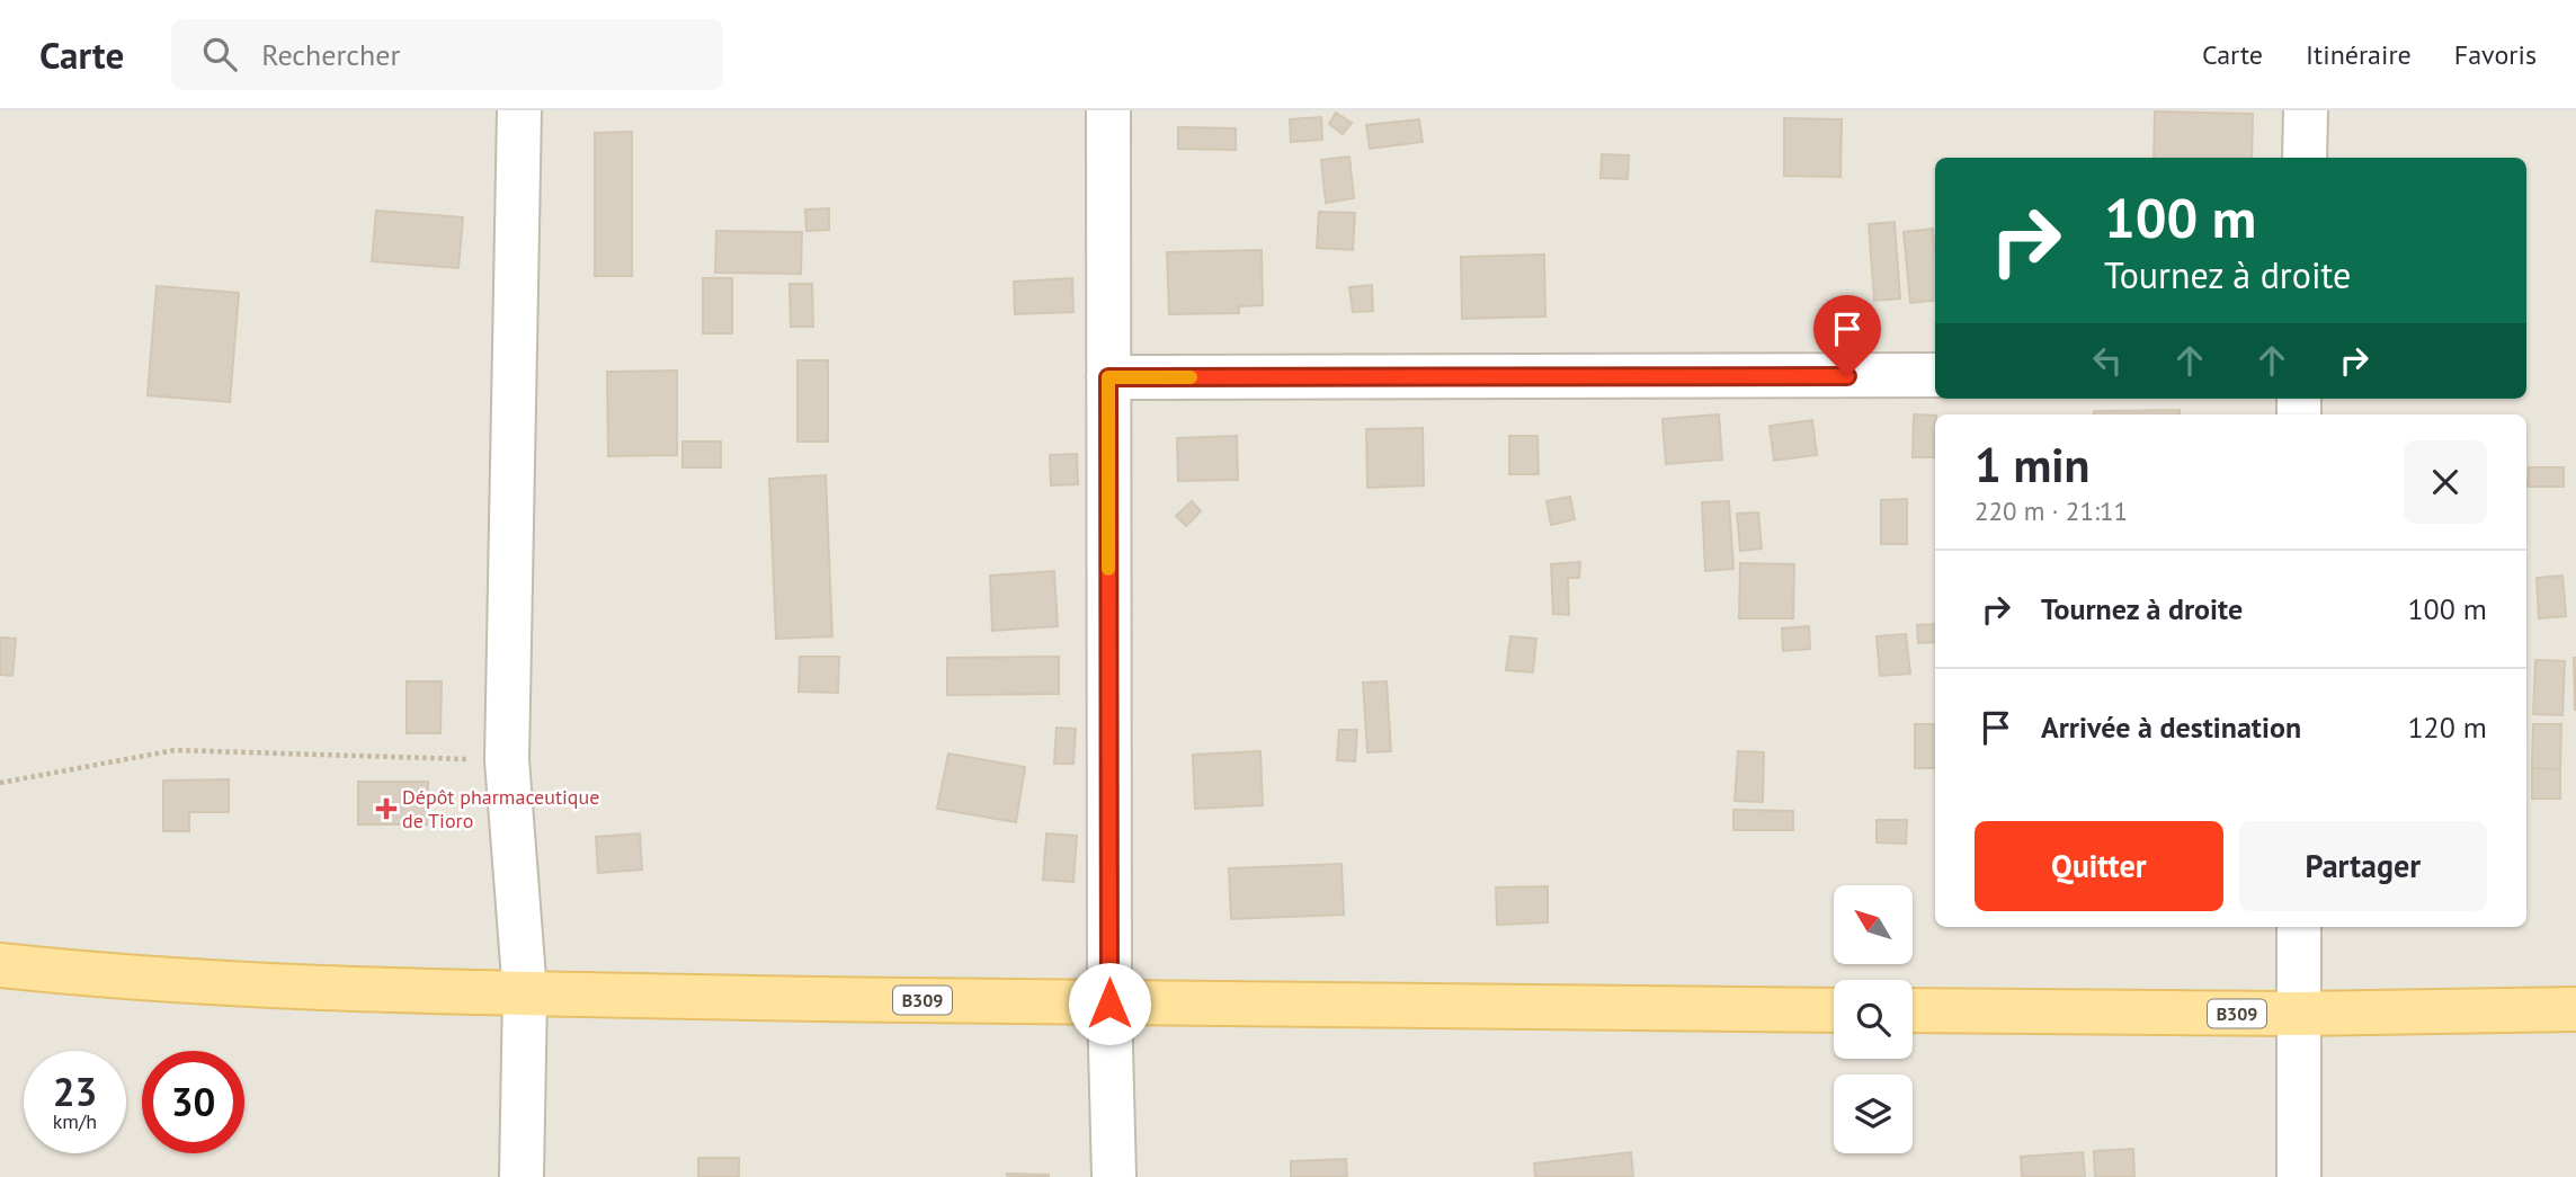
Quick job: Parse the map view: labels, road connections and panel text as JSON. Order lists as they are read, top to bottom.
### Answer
{
  "streets": {
    "main road": ["B309"]
  },
  "places": {
    "health": ["Dépôt pharmaceutique de Tioro"]
  },
  "north": "top left",
  "page": {
    "header": "Carte",
    "search": "Rechercher",
    "nav": ["Carte", "Itinéraire", "Favoris"],
    "turn": ["100 m", "Tournez à droite"],
    "heading": ["1 min", "220 m · 21:11"],
    "list": [
      {
        "name": "Tournez à droite",
        "value": "100 m"
      },
      {
        "name": "Arrivée à destination",
        "value": "120 m"
      }
    ],
    "buttons": ["Quitter", "Partager"],
    "speed": "23 km/h",
    "limit": "30"
  }
}
